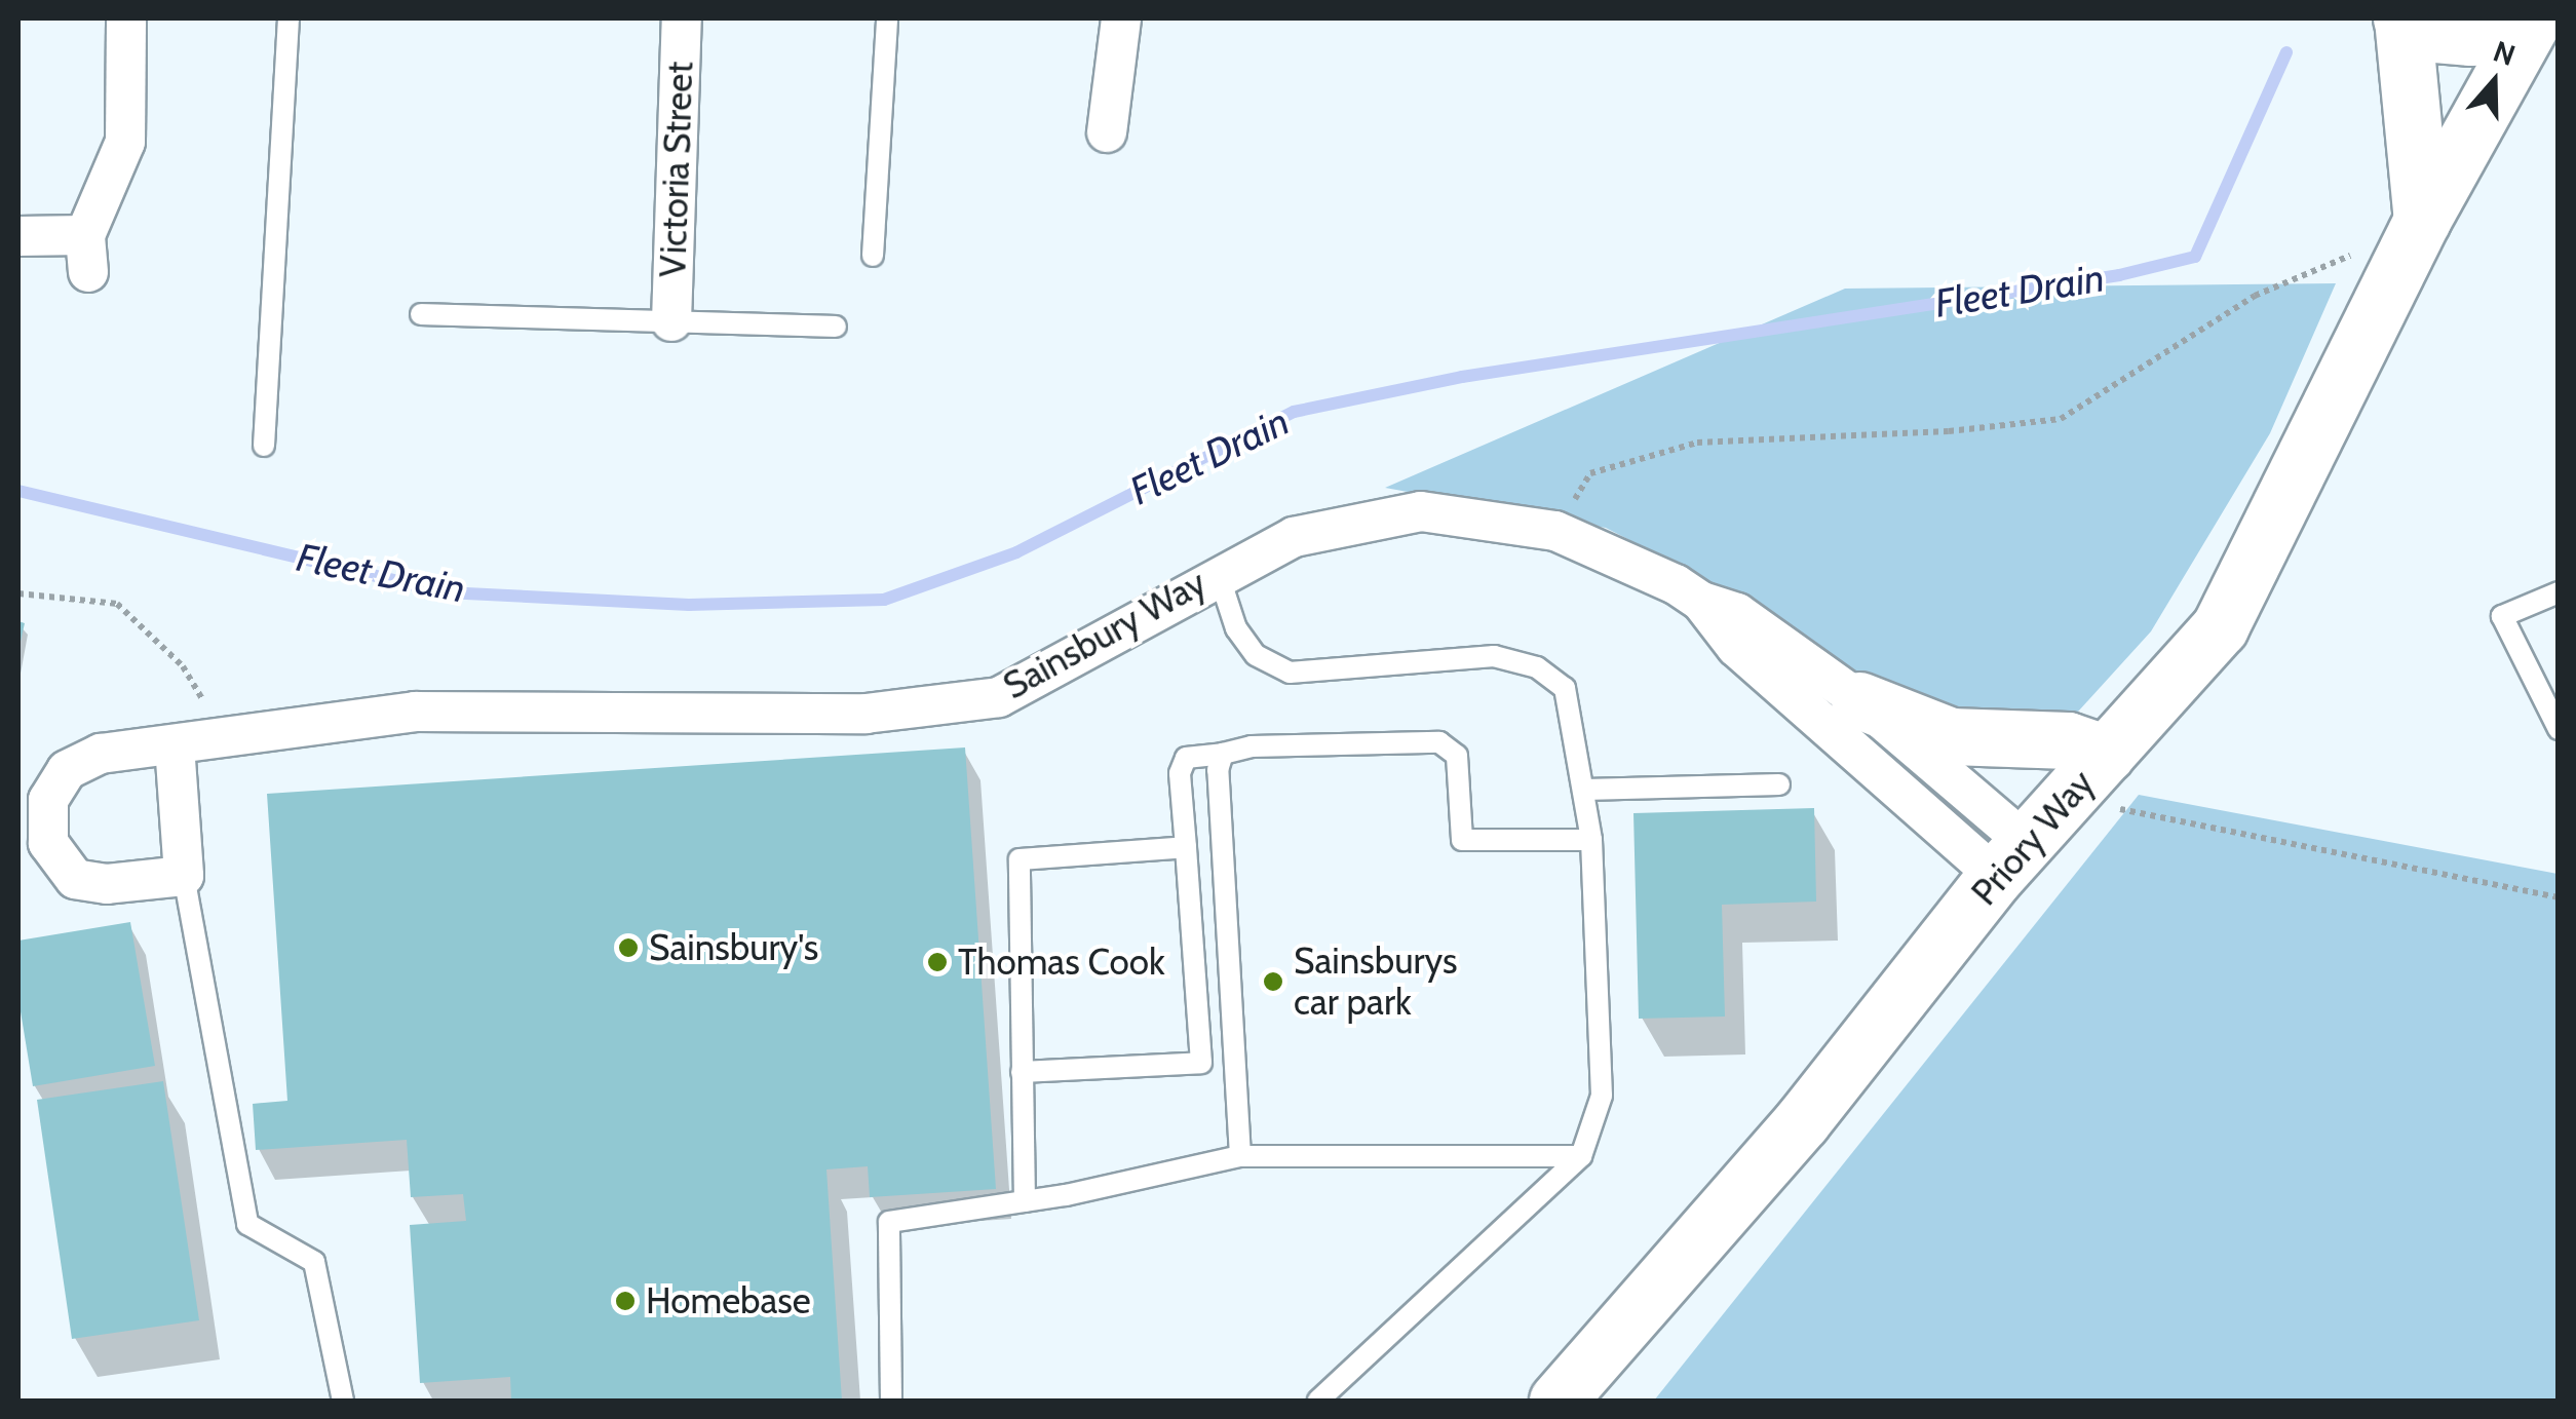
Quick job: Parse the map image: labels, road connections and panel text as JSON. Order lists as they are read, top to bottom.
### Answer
{
  "streets": {
    "street": ["Victoria Street", "Sainsbury Way", "Priory Way"]
  },
  "crossings": [
    ["Sainsbury Way", "Priory Way"]
  ],
  "water": ["Fleet Drain"],
  "places": [
    "Sainsbury's",
    "Thomas Cook",
    "Sainsburys car park",
    "Homebase"
  ],
  "north": "top"
}
